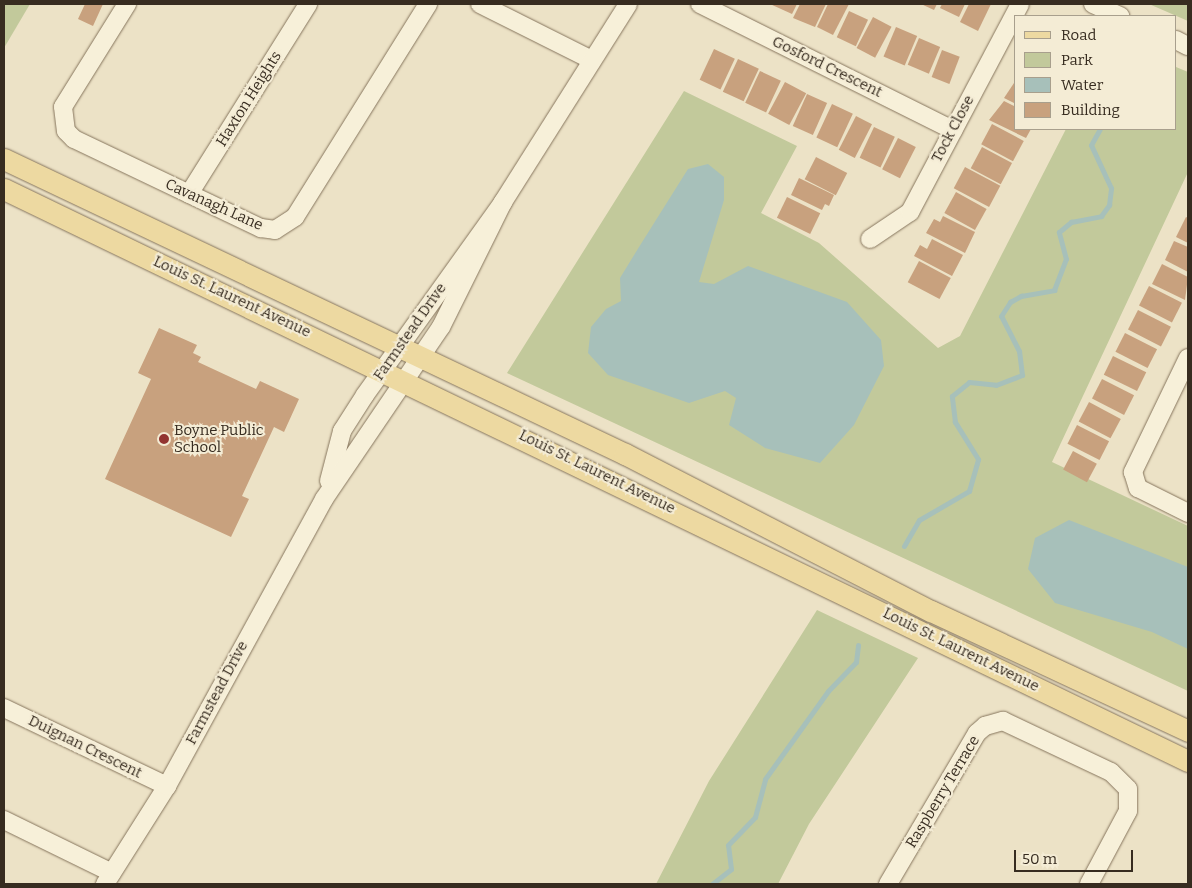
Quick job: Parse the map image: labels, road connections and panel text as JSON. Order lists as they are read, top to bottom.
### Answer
{
  "streets": {
    "main road": ["Louis St. Laurent Avenue"],
    "street": [
      "Gosford Crescent",
      "Haxton Heights",
      "Tock Close",
      "Cavanagh Lane",
      "Farmstead Drive",
      "Duignan Crescent",
      "Raspberry Terrace"
    ]
  },
  "crossings": [
    ["Gosford Crescent", "Tock Close"],
    ["Haxton Heights", "Cavanagh Lane"],
    ["Louis St. Laurent Avenue", "Farmstead Drive"],
    ["Farmstead Drive", "Duignan Crescent"]
  ],
  "places": ["Boyne Public School"],
  "legend": [
    "Road",
    "Park",
    "Water",
    "Building"
  ],
  "scale_bar": "50 m"
}
